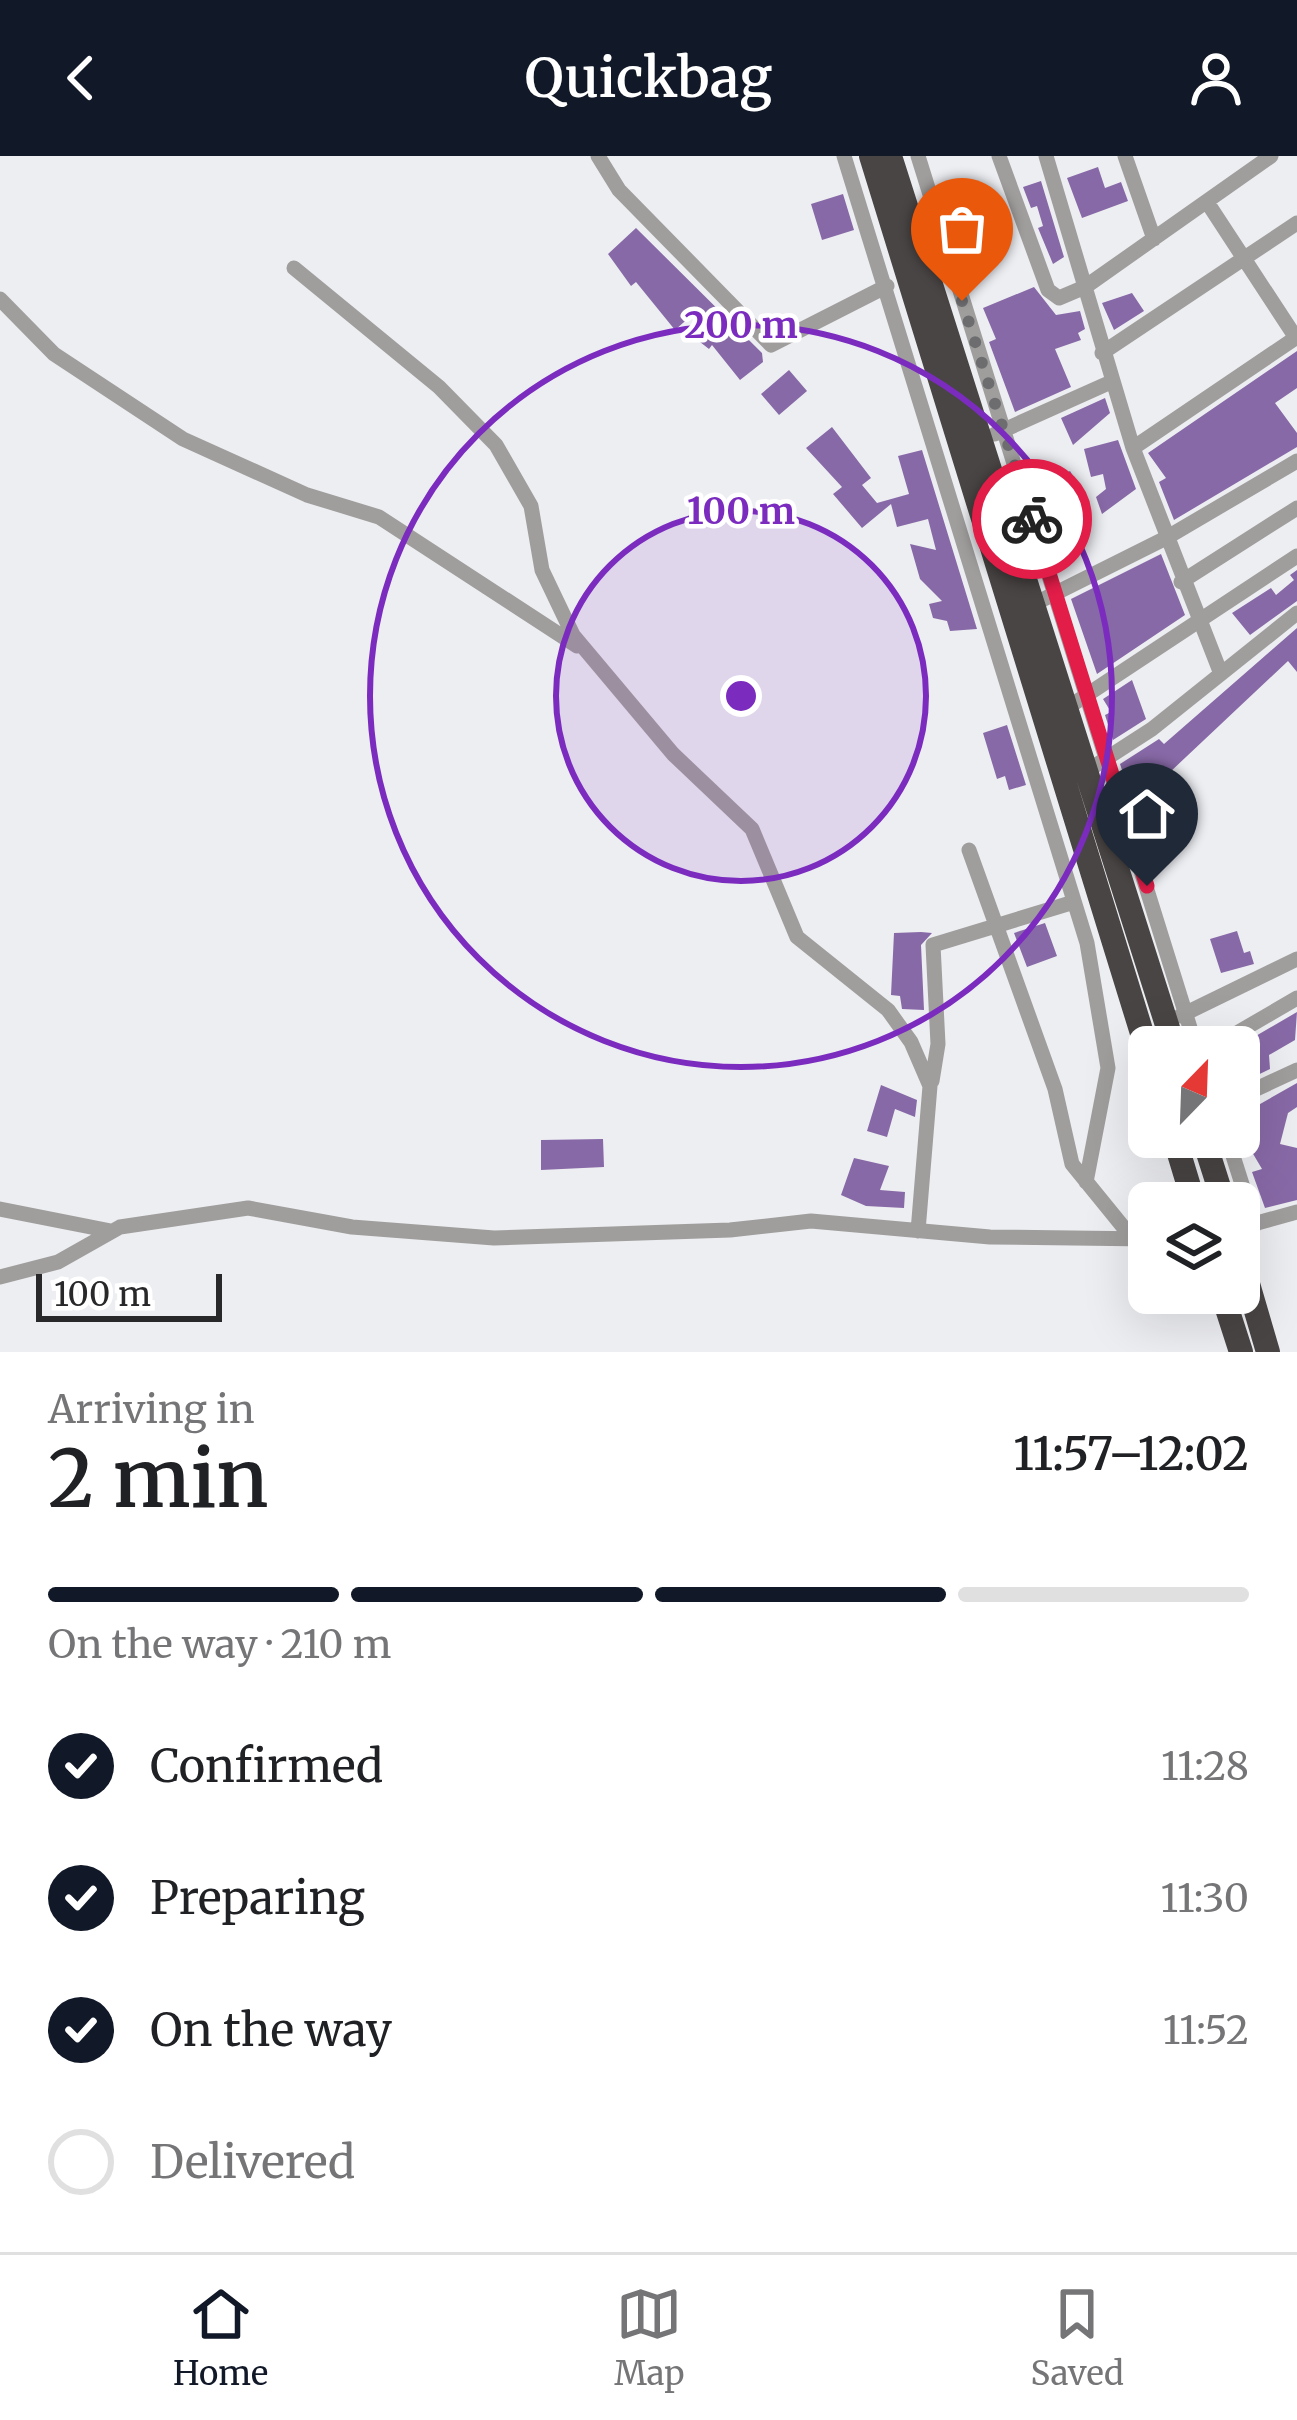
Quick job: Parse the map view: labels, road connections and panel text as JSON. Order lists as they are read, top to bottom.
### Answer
{
  "scale_bar": "100 m",
  "north": "top right",
  "page": {
    "header": "Quickbag",
    "scale": "100 m",
    "heading": ["2 min", "Arriving in", "11:57–12:02"],
    "bar": "On the way · 210 m",
    "list": [
      ["Confirmed", "11:28"],
      ["Preparing", "11:30"],
      ["On the way", "11:52"],
      "Delivered"
    ],
    "tabs": ["Home", "Map", "Saved"]
  },
  "rings": ["200 m", "100 m"]
}
